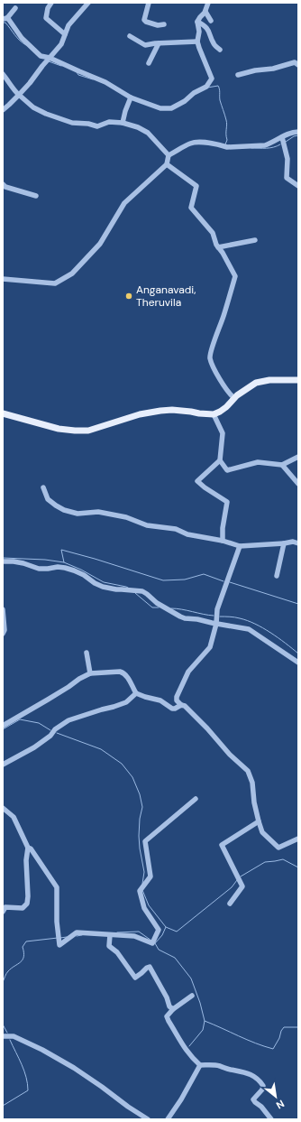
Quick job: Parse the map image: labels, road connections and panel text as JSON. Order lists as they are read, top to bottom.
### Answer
{
  "places": ["Anganavadi, Theruvila"],
  "north": "bottom right"
}
